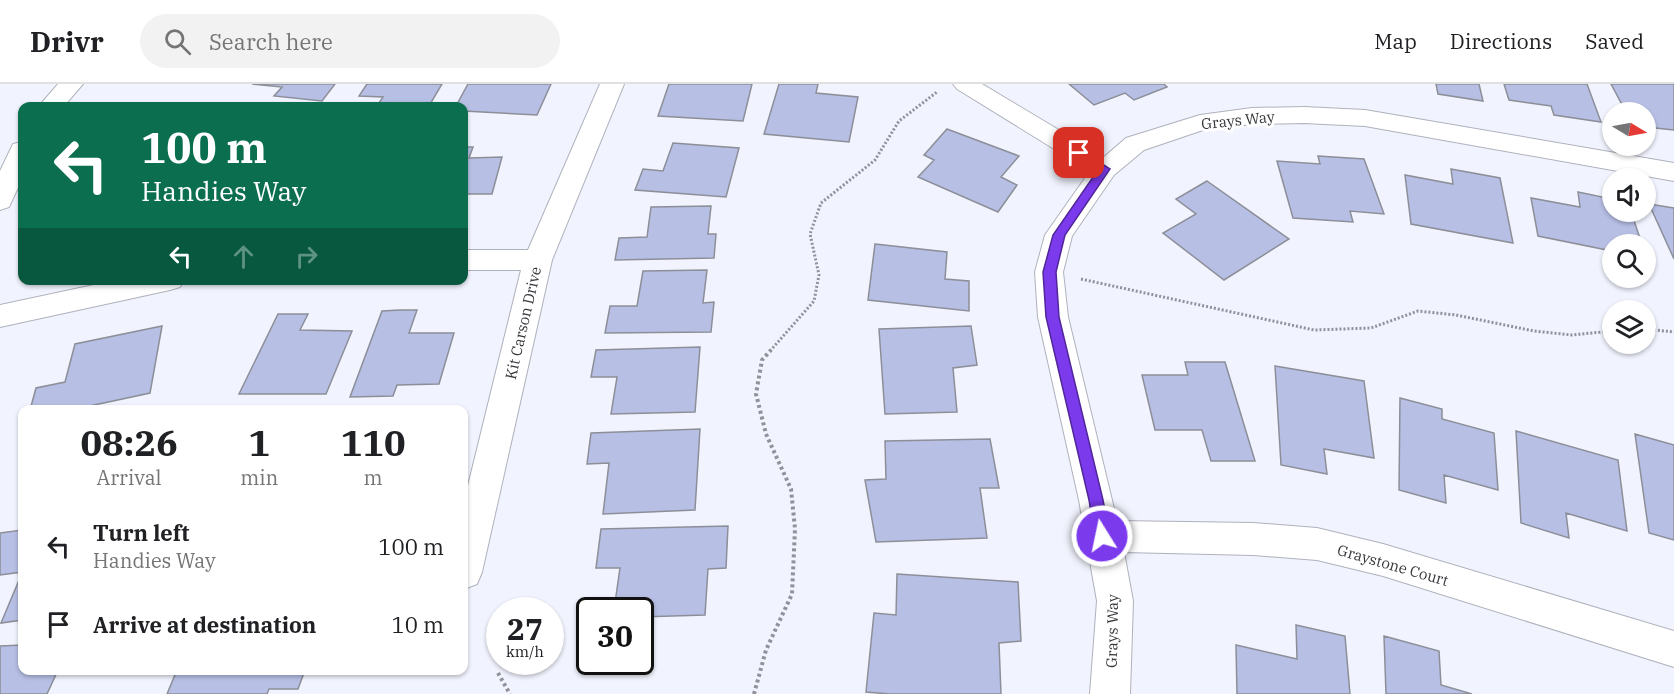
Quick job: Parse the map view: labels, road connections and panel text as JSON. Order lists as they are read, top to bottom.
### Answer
{
  "streets": {
    "street": ["Grays Way", "Kit Carson Drive", "Graystone Court"]
  },
  "crossings": [
    ["Grays Way", "Graystone Court"]
  ],
  "north": "right",
  "page": {
    "header": "Drivr",
    "search": "Search here",
    "nav": ["Map", "Directions", "Saved"],
    "turn": ["100 m", "Handies Way"],
    "eta": [
      "08:26",
      "Arrival",
      "1",
      "min",
      "110",
      "m"
    ],
    "list": [
      {
        "name": "Turn left",
        "note": "Handies Way",
        "value": "100 m"
      },
      {
        "name": "Arrive at destination",
        "value": "10 m"
      }
    ],
    "speed": "27 km/h",
    "limit": "30"
  }
}
